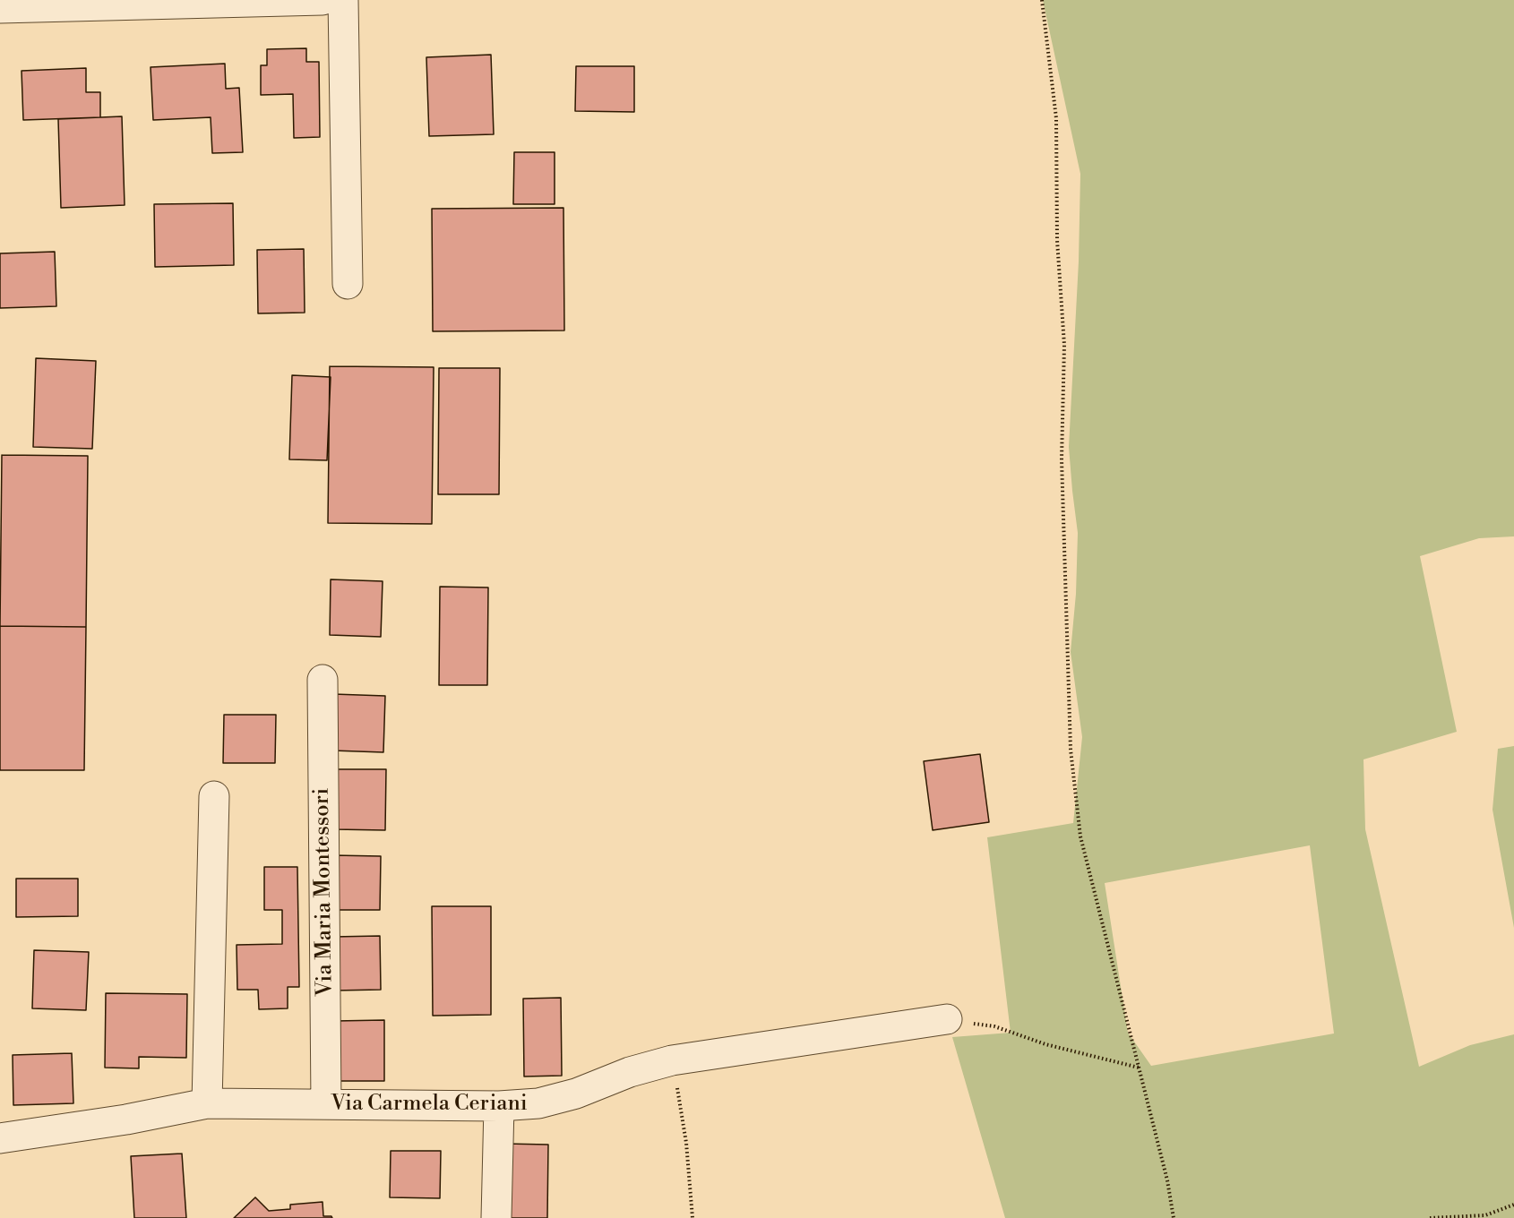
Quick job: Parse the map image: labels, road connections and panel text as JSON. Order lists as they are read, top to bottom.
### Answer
{
  "streets": {
    "street": ["Via Maria Montessori", "Via Carmela Ceriani"]
  },
  "crossings": [
    ["Via Maria Montessori", "Via Carmela Ceriani"]
  ]
}
